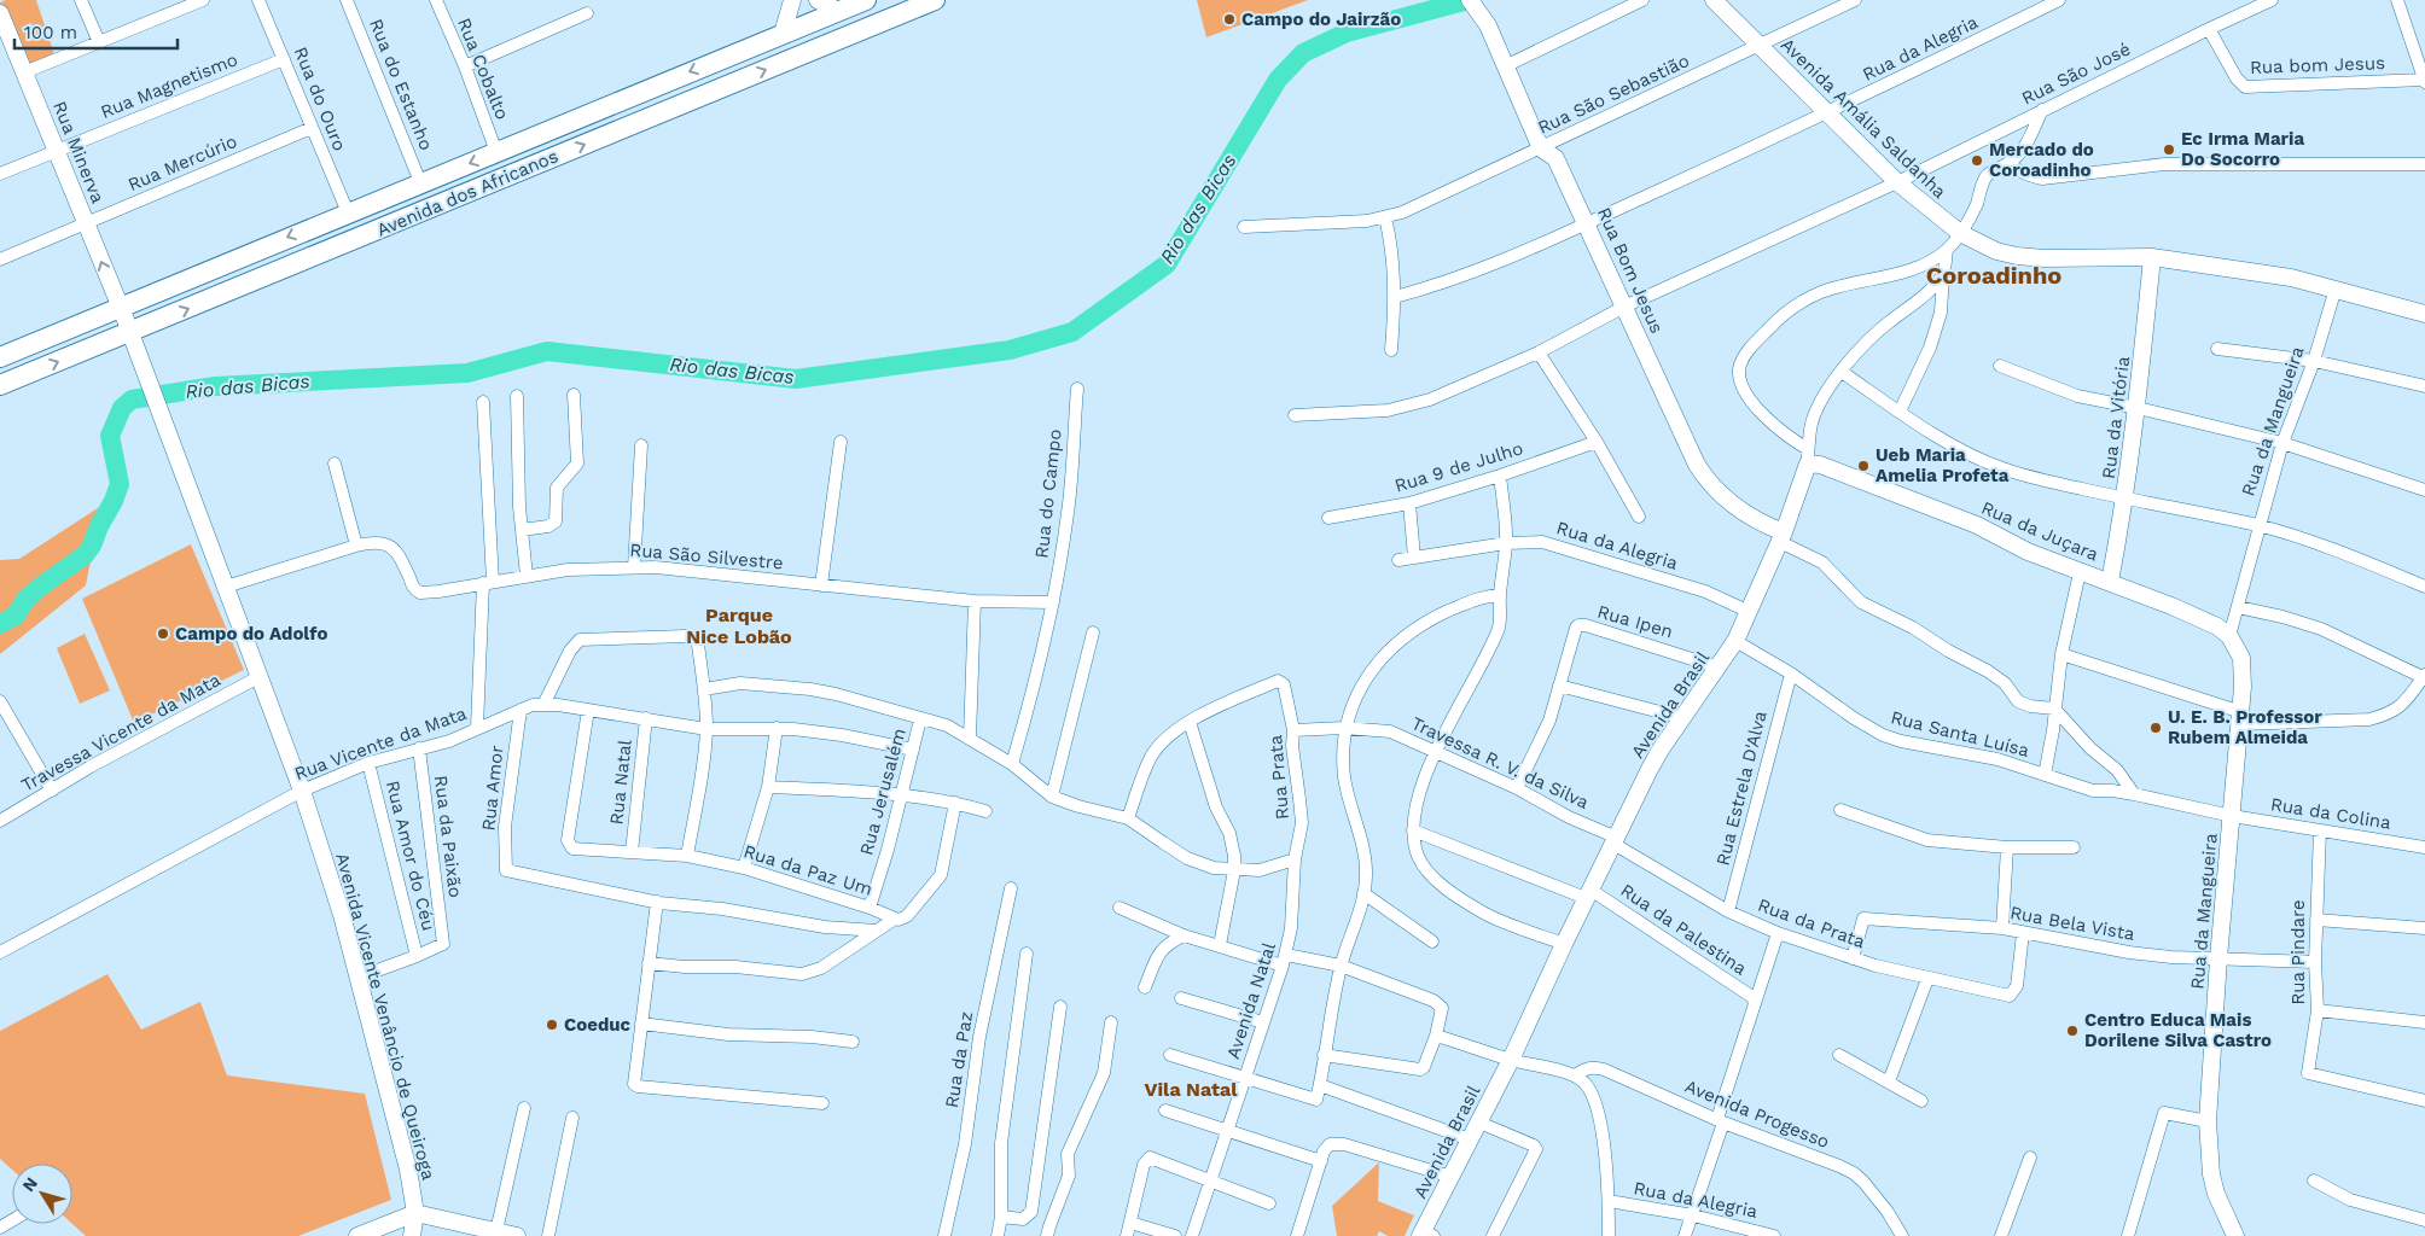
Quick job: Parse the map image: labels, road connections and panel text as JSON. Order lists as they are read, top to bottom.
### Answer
{
  "streets": {
    "main road": ["Avenida dos Africanos"],
    "street": [
      "Rua da Alegria",
      "Rua bom Jesus",
      "Rua Cobalto",
      "Rua São José",
      "Rua do Estanho",
      "Rua Magnetismo",
      "Rua São Sebastião",
      "Rua do Ouro",
      "Avenida Amália Saldanha",
      "Rua Minerva",
      "Rua Mercúrio",
      "Rua Bom Jesus",
      "Rua da Vitória",
      "Rua da Mangueira",
      "Rua 9 de Julho",
      "Rua do Campo",
      "Rua da Juçara",
      "Rua São Silvestre",
      "Rua Ipen",
      "Avenida Brasil",
      "Travessa Vicente da Mata",
      "Rua Santa Luísa",
      "Rua Vicente da Mata",
      "Travessa R. V. da Silva",
      "Rua Prata",
      "Rua Natal",
      "Rua Amor",
      "Rua Estrela D'Alva",
      "Rua Jerusalém",
      "Rua da Colina",
      "Rua da Paixão",
      "Rua Amor do Céu",
      "Rua da Paz Um",
      "Rua da Prata",
      "Rua Bela Vista",
      "Rua da Palestina",
      "Rua Pindare",
      "Avenida Natal",
      "Avenida Vicente Venâncio de Queiroga",
      "Rua da Paz",
      "Avenida Progesso"
    ]
  },
  "crossings": [
    ["Rua da Alegria", "Avenida Amália Saldanha"],
    ["Rua da Alegria", "Rua Bom Jesus"],
    ["Rua da Alegria", "Avenida Brasil"],
    ["Rua bom Jesus", "Rua São José"],
    ["Rua Cobalto", "Avenida dos Africanos"],
    ["Rua São José", "Avenida Amália Saldanha"],
    ["Rua São José", "Rua Bom Jesus"],
    ["Rua do Estanho", "Avenida dos Africanos"],
    ["Rua Magnetismo", "Rua do Ouro"],
    ["Rua Magnetismo", "Rua Minerva"],
    ["Rua São Sebastião", "Avenida Amália Saldanha"],
    ["Rua São Sebastião", "Rua Bom Jesus"],
    ["Rua do Ouro", "Rua Mercúrio"],
    ["Rua do Ouro", "Avenida dos Africanos"],
    ["Avenida Amália Saldanha", "Rua da Vitória"],
    ["Avenida Amália Saldanha", "Rua da Mangueira"],
    ["Rua Minerva", "Rua Mercúrio"],
    ["Rua Minerva", "Avenida dos Africanos"],
    ["Rua Minerva", "Avenida Vicente Venâncio de Queiroga"],
    ["Avenida dos Africanos", "Avenida Vicente Venâncio de Queiroga"],
    ["Rua Bom Jesus", "Avenida Brasil"],
    ["Rua da Vitória", "Rua da Juçara"],
    ["Rua da Mangueira", "Rua da Juçara"],
    ["Rua da Mangueira", "Rua Santa Luísa"],
    ["Rua da Mangueira", "Rua da Colina"],
    ["Rua da Mangueira", "Rua Bela Vista"],
    ["Rua da Juçara", "Avenida Brasil"],
    ["Rua São Silvestre", "Avenida Vicente Venâncio de Queiroga"],
    ["Rua Ipen", "Avenida Brasil"],
    ["Avenida Brasil", "Rua Santa Luísa"],
    ["Avenida Brasil", "Travessa R. V. da Silva"],
    ["Avenida Brasil", "Rua da Prata"],
    ["Avenida Brasil", "Rua da Palestina"],
    ["Travessa Vicente da Mata", "Avenida Vicente Venâncio de Queiroga"],
    ["Rua Santa Luísa", "Rua Estrela D'Alva"],
    ["Rua Santa Luísa", "Rua da Colina"],
    ["Rua Vicente da Mata", "Rua Natal"],
    ["Rua Vicente da Mata", "Rua Amor"],
    ["Rua Vicente da Mata", "Rua Jerusalém"],
    ["Rua Vicente da Mata", "Rua da Paixão"],
    ["Rua Vicente da Mata", "Rua Amor do Céu"],
    ["Rua Vicente da Mata", "Rua da Paz Um"],
    ["Rua Vicente da Mata", "Avenida Vicente Venâncio de Queiroga"],
    ["Travessa R. V. da Silva", "Rua Prata"],
    ["Travessa R. V. da Silva", "Rua da Prata"],
    ["Rua Prata", "Avenida Natal"],
    ["Rua Natal", "Rua da Paz Um"],
    ["Rua Estrela D'Alva", "Rua da Prata"],
    ["Rua Jerusalém", "Rua da Paz Um"],
    ["Rua da Colina", "Rua Pindare"],
    ["Rua da Paixão", "Rua Amor do Céu"],
    ["Rua Amor do Céu", "Avenida Vicente Venâncio de Queiroga"],
    ["Rua da Prata", "Rua Bela Vista"],
    ["Rua Bela Vista", "Rua Pindare"]
  ],
  "districts": ["Coroadinho", "Parque Nice Lobão", "Vila Natal"],
  "water": ["Rio das Bicas"],
  "places": [
    "Campo do Jairzão",
    "Ec Irma Maria Do Socorro",
    "Mercado do Coroadinho",
    "Ueb Maria Amelia Profeta",
    "Campo do Adolfo",
    "U. E. B. Professor Rubem Almeida",
    "Coeduc",
    "Centro Educa Mais Dorilene Silva Castro"
  ],
  "scale_bar": "100 m",
  "north": "top left"
}
